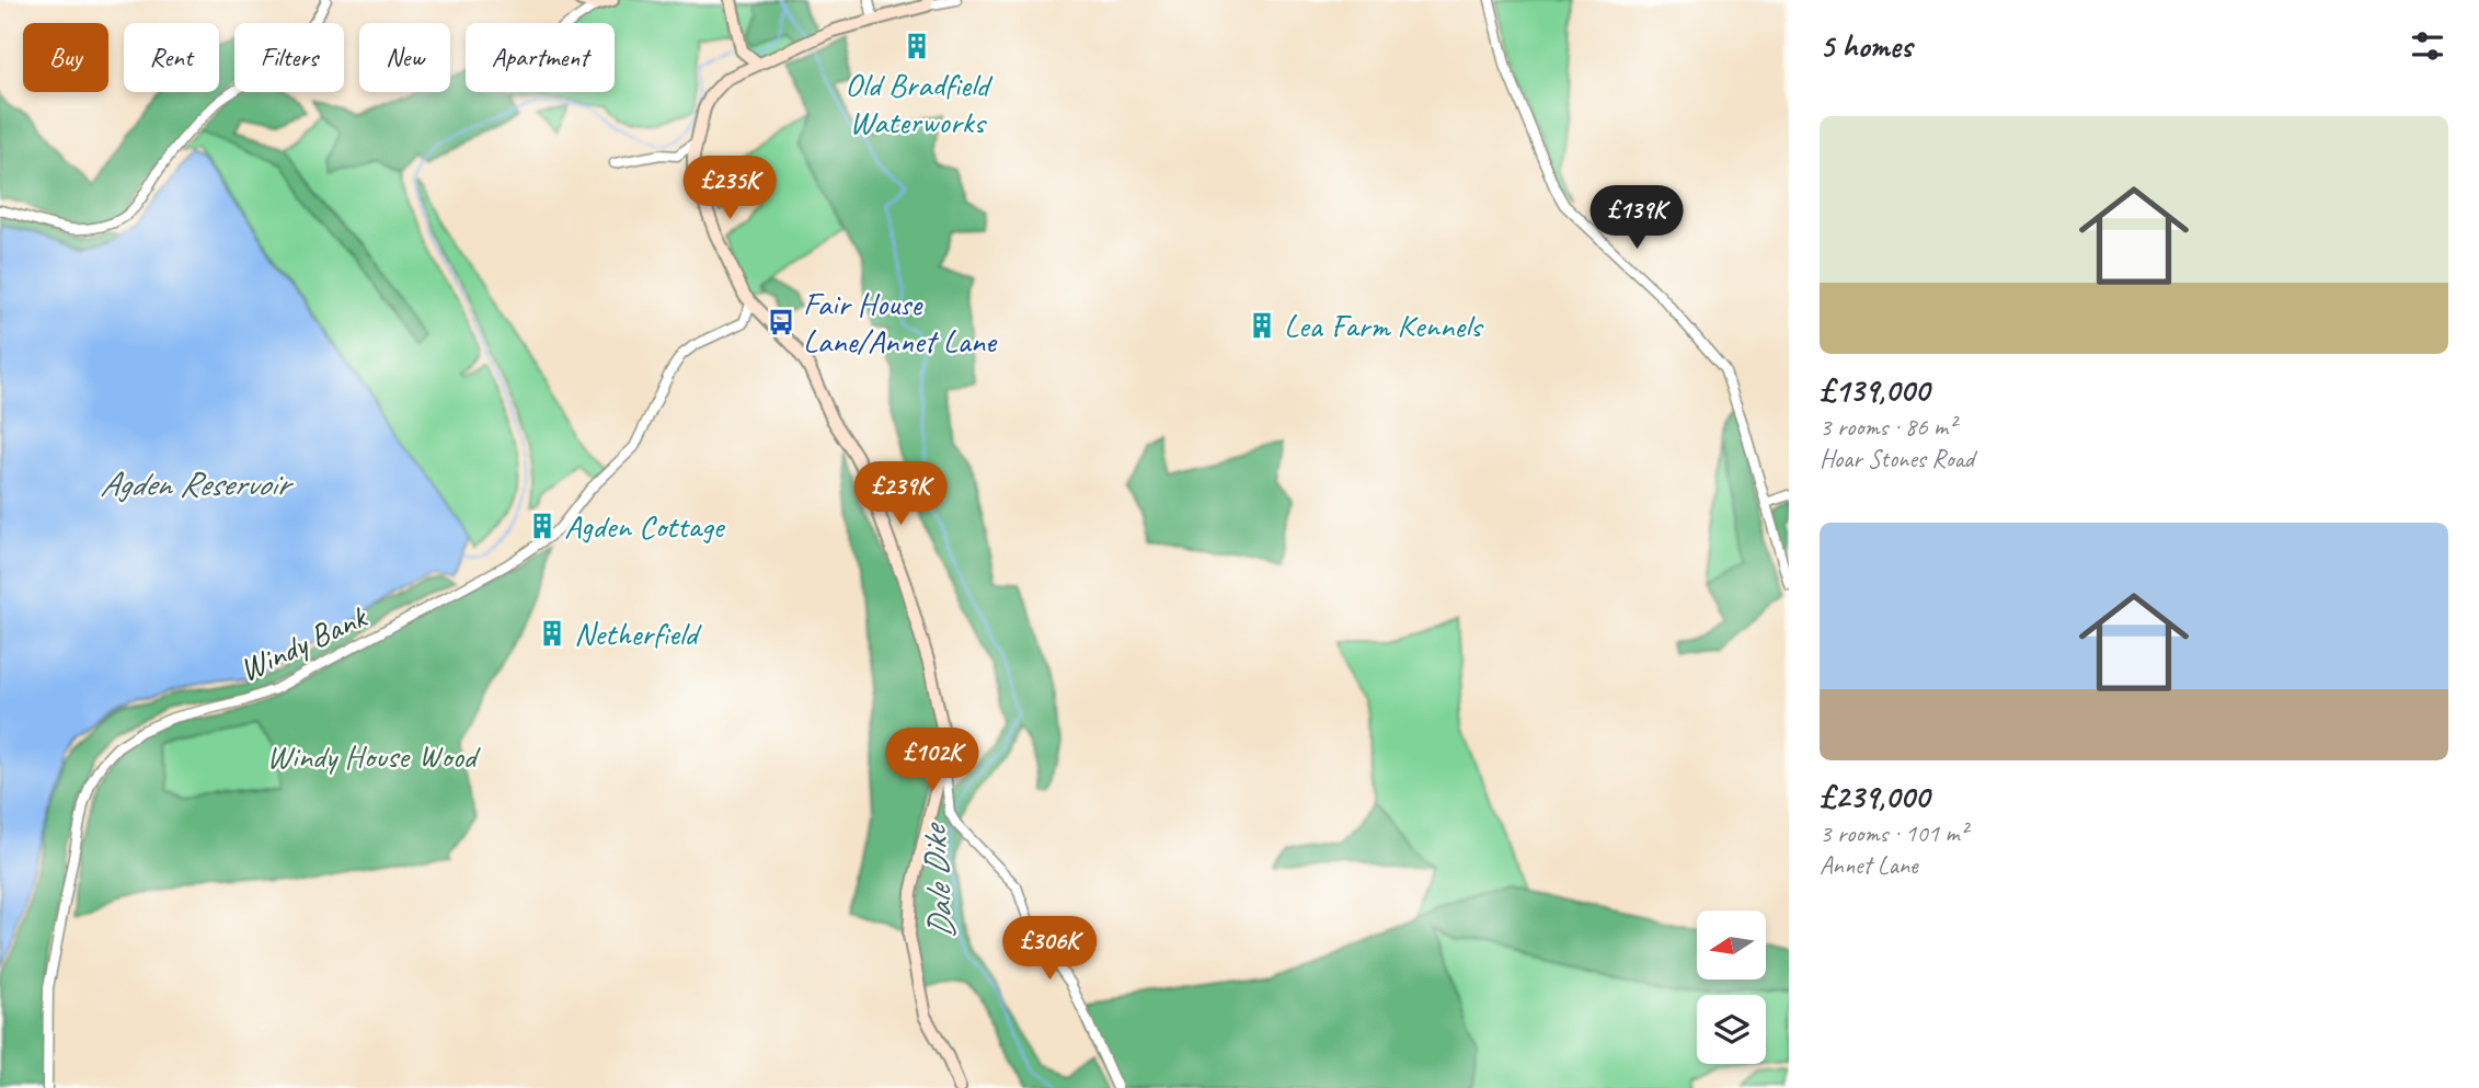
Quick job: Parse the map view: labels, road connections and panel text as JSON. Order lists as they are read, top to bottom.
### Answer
{
  "streets": {
    "street": ["Windy Bank"]
  },
  "water": ["Agden Reservoir", "Dale Dike"],
  "parks": ["Windy House Wood"],
  "places": {
    "building": [
      "Old Bradfield Waterworks",
      "Lea Farm Kennels",
      "Agden Cottage",
      "Netherfield"
    ],
    "bus stop": ["Fair House Lane/Annet Lane"]
  },
  "north": "left",
  "page": {
    "heading": "5 homes",
    "chip": [
      "Buy",
      "Rent",
      "Filters",
      "New",
      "Apartment"
    ],
    "list": [
      {
        "name": "£139,000",
        "note": "3 rooms · 86 m² · Hoar Stones Road"
      },
      {
        "name": "£239,000",
        "note": "3 rooms · 101 m² · Annet Lane"
      }
    ],
    "price": [
      "£235K",
      "£139K",
      "£239K",
      "£102K",
      "£306K"
    ]
  }
}
